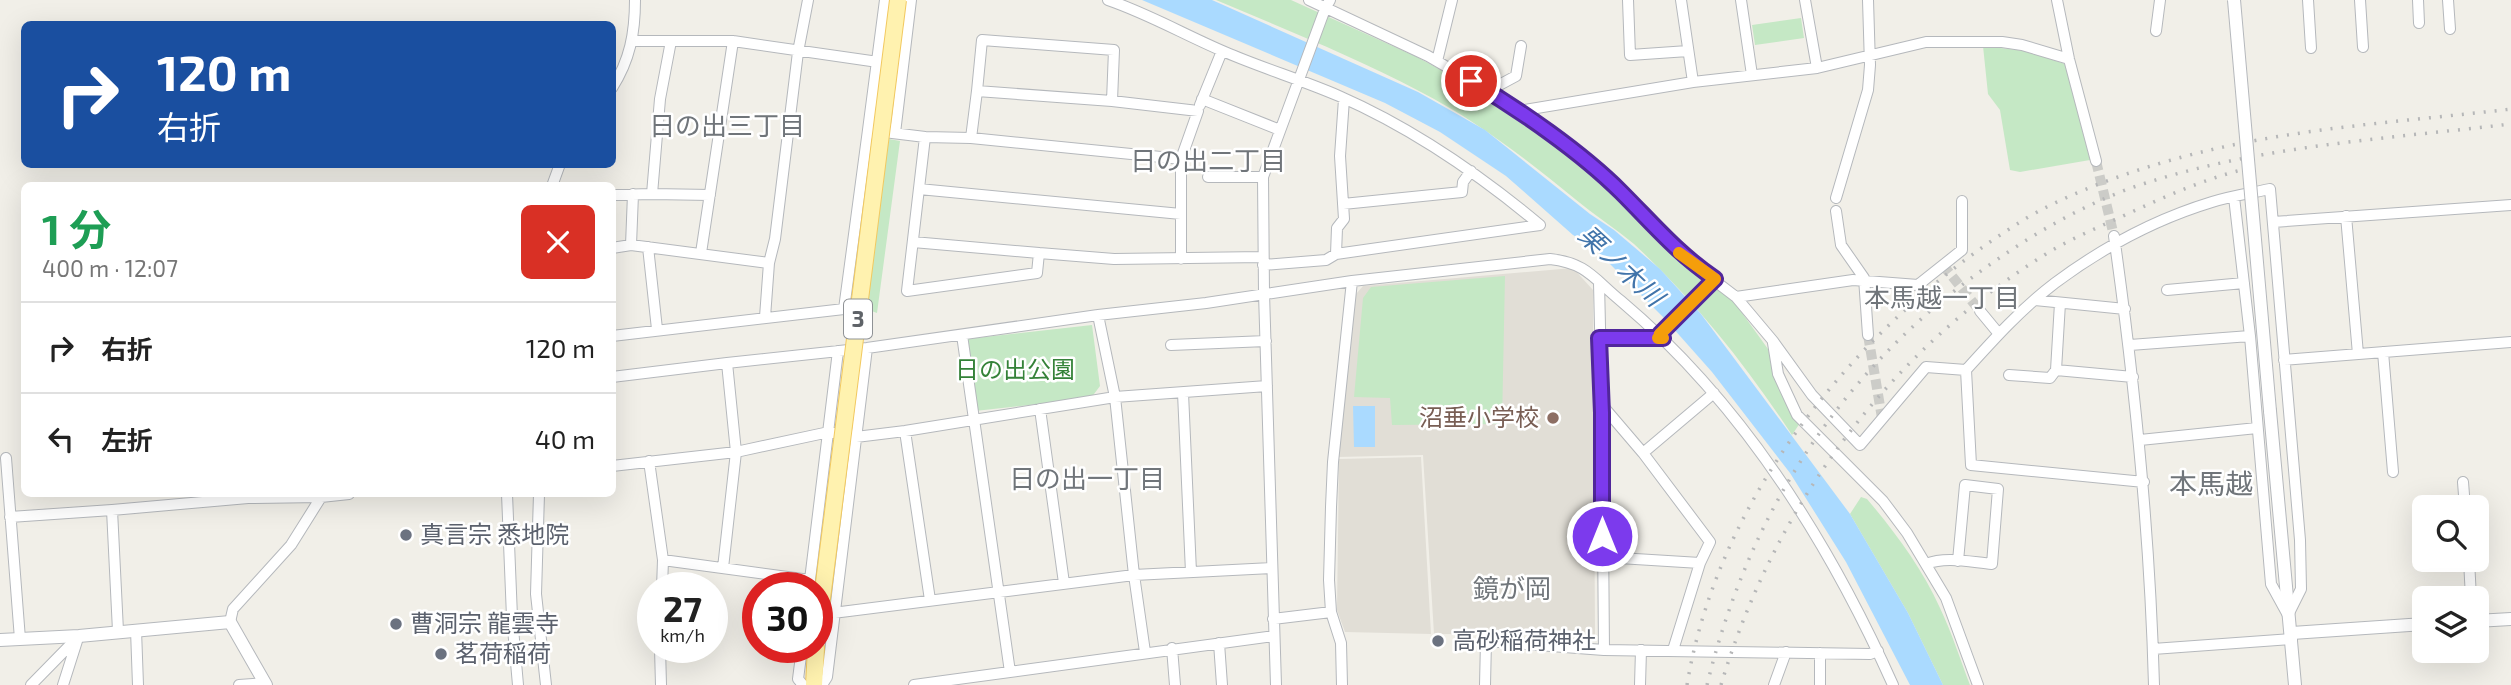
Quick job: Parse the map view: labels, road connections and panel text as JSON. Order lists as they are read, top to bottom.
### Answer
{
  "streets": {
    "main road": ["3"]
  },
  "districts": [
    "日の出三丁目",
    "日の出二丁目",
    "本馬越一丁目",
    "日の出一丁目",
    "本馬越",
    "鏡が岡"
  ],
  "water": ["栗ノ木川"],
  "parks": ["日の出公園"],
  "places": [
    "沼垂小学校",
    "真言宗 悉地院",
    "曹洞宗 龍雲寺",
    "高砂稲荷神社",
    "茗荷稲荷"
  ],
  "page": {
    "turn": ["120 m", "右折"],
    "heading": ["1 分", "400 m · 12:07"],
    "list": [
      {
        "name": "右折",
        "value": "120 m"
      },
      {
        "name": "左折",
        "value": "40 m"
      }
    ],
    "speed": "27 km/h",
    "limit": "30"
  }
}
